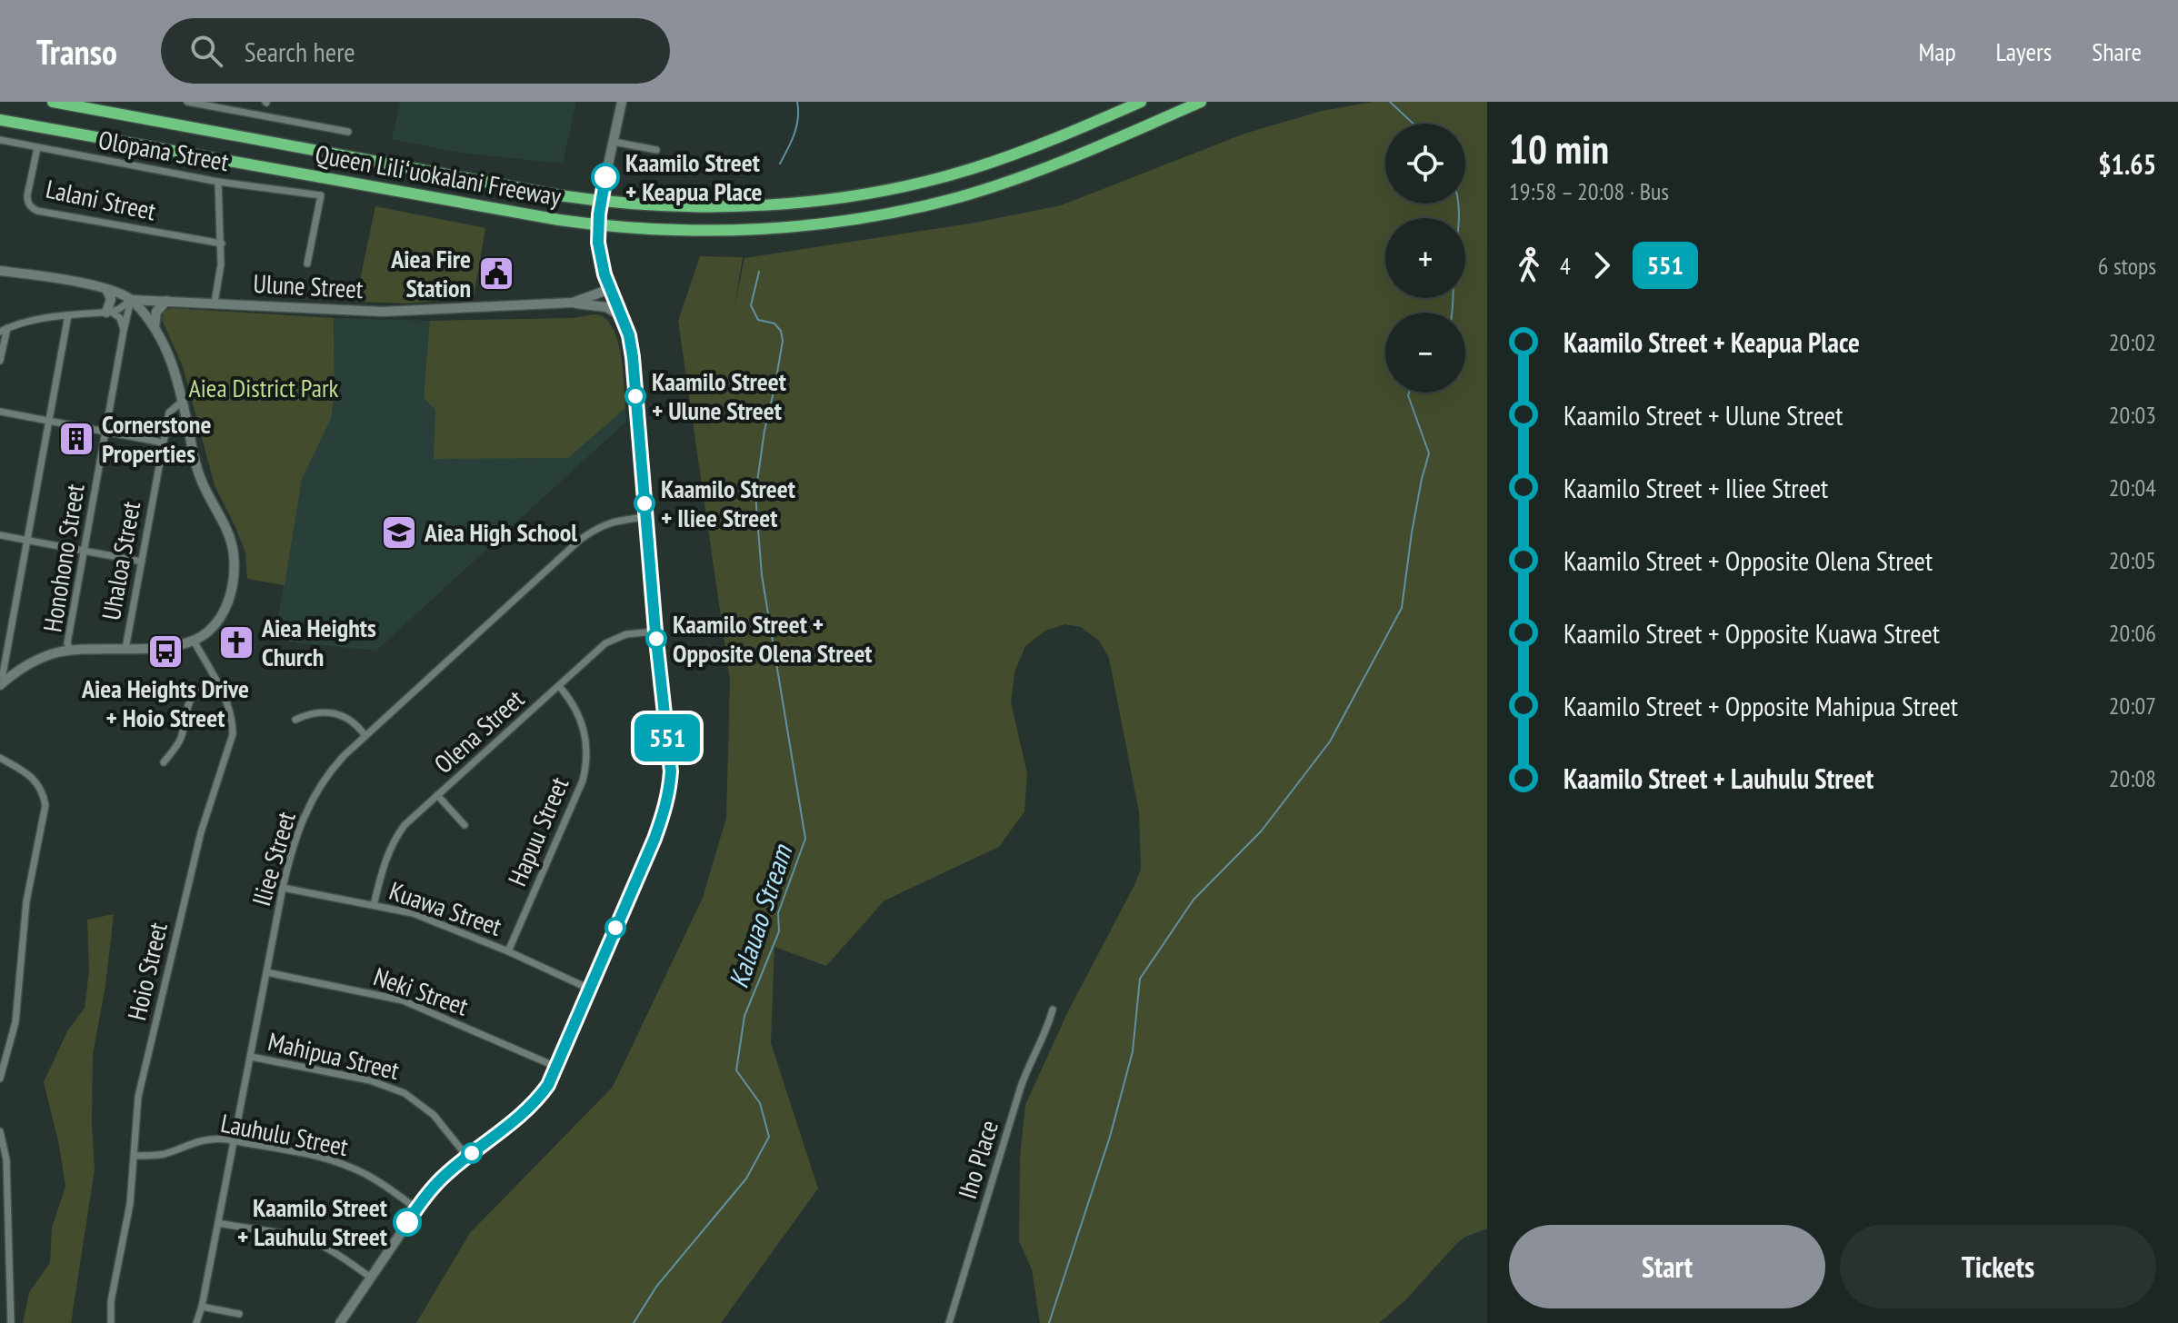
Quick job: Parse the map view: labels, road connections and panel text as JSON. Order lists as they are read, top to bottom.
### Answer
{
  "streets": {
    "highway": ["Queen Liliʻuokalani Freeway"],
    "street": [
      "Olopana Street",
      "Lalani Street",
      "Ulune Street",
      "Honohono Street",
      "Uhaloa Street",
      "Olena Street",
      "Hapuu Street",
      "Iliee Street",
      "Kuawa Street",
      "Hoio Street",
      "Neki Street",
      "Mahipua Street",
      "Lauhulu Street",
      "Iho Place"
    ]
  },
  "crossings": [
    ["Olopana Street", "Lalani Street"],
    ["Ulune Street", "Honohono Street"],
    ["Olena Street", "Hapuu Street"],
    ["Olena Street", "Kuawa Street"],
    ["Hapuu Street", "Kuawa Street"],
    ["Iliee Street", "Kuawa Street"],
    ["Iliee Street", "Neki Street"],
    ["Iliee Street", "Mahipua Street"],
    ["Iliee Street", "Lauhulu Street"],
    ["Hoio Street", "Lauhulu Street"]
  ],
  "water": ["Kalauao Stream"],
  "parks": ["Aiea District Park"],
  "places": {
    "other": [
      "Kaamilo Street + Keapua Place",
      "Kaamilo Street + Ulune Street",
      "Kaamilo Street + Iliee Street",
      "Kaamilo Street + Opposite Olena Street",
      "Kaamilo Street + Lauhulu Street"
    ],
    "public building": ["Aiea Fire Station"],
    "building": ["Cornerstone Properties"],
    "school or university": ["Aiea High School"],
    "church": ["Aiea Heights Church"],
    "bus stop": ["Aiea Heights Drive + Hoio Street"]
  },
  "lines": ["bus line 551"],
  "page": {
    "header": "Transo",
    "search": "Search here",
    "nav": ["Map", "Layers", "Share"],
    "on_map": "551",
    "heading": ["10 min", "19:58 – 20:08 · Bus", "$1.65"],
    "map_buttons": ["+", "−"],
    "legs": ["4", "551", "6 stops"],
    "list": [
      {
        "name": "Kaamilo Street + Keapua Place",
        "value": "20:02"
      },
      {
        "name": "Kaamilo Street + Ulune Street",
        "value": "20:03"
      },
      {
        "name": "Kaamilo Street + Iliee Street",
        "value": "20:04"
      },
      {
        "name": "Kaamilo Street + Opposite Olena Street",
        "value": "20:05"
      },
      {
        "name": "Kaamilo Street + Opposite Kuawa Street",
        "value": "20:06"
      },
      {
        "name": "Kaamilo Street + Opposite Mahipua Street",
        "value": "20:07"
      },
      {
        "name": "Kaamilo Street + Lauhulu Street",
        "value": "20:08"
      }
    ],
    "buttons": ["Start", "Tickets"]
  }
}
